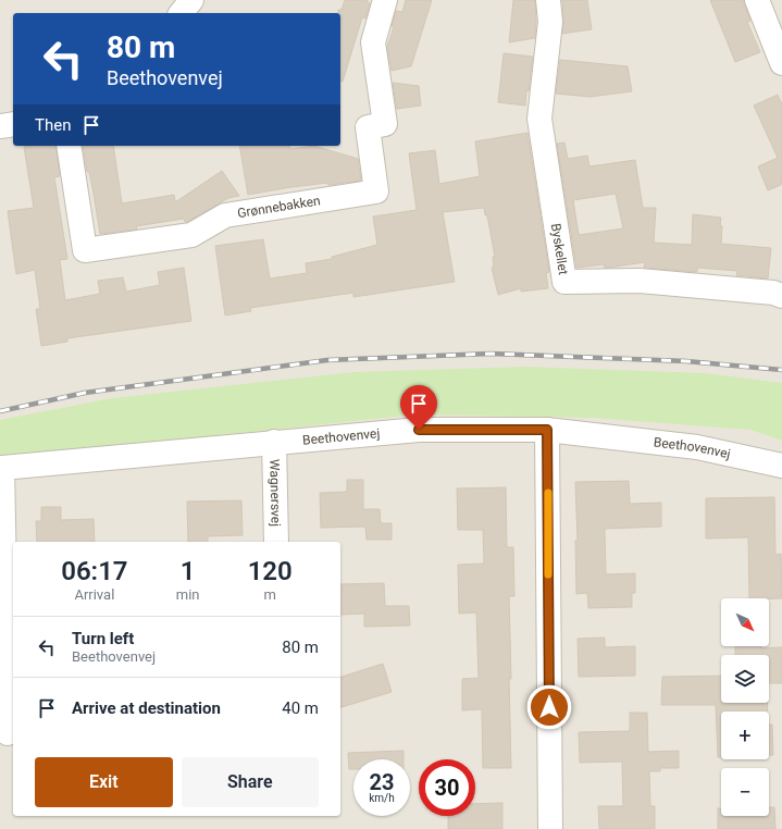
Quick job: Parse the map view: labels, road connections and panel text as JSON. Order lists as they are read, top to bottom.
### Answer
{
  "streets": {
    "street": [
      "Grønnebakken",
      "Byskellet",
      "Beethovenvej",
      "Wagnersvej"
    ]
  },
  "crossings": [
    ["Beethovenvej", "Wagnersvej"]
  ],
  "north": "bottom right",
  "page": {
    "turn": ["80 m", "Beethovenvej"],
    "then": "Then",
    "eta": [
      "06:17",
      "Arrival",
      "1",
      "min",
      "120",
      "m"
    ],
    "map_buttons": ["+", "−"],
    "list": [
      {
        "name": "Turn left",
        "note": "Beethovenvej",
        "value": "80 m"
      },
      {
        "name": "Arrive at destination",
        "value": "40 m"
      }
    ],
    "buttons": ["Exit", "Share"],
    "speed": "23 km/h",
    "limit": "30"
  }
}
